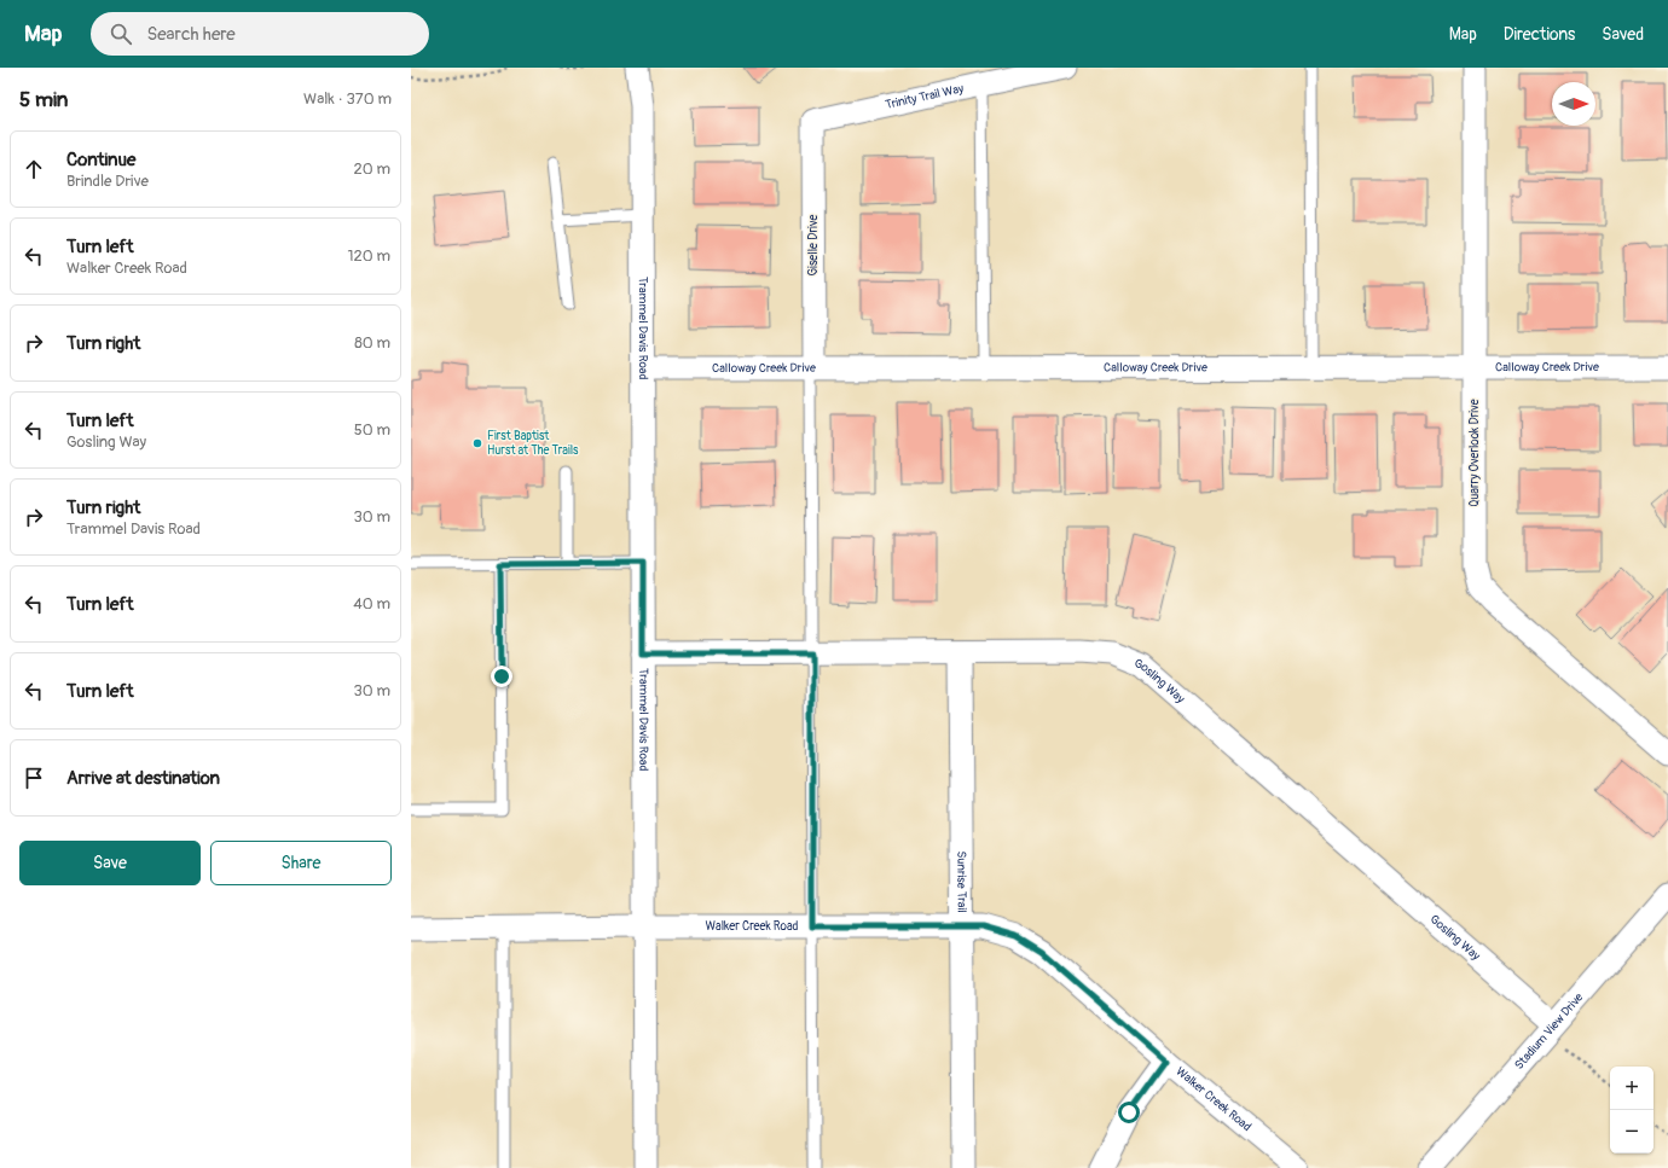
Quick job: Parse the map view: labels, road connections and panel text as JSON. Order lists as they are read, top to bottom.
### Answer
{
  "streets": {
    "street": [
      "Trinity Trail Way",
      "Giselle Drive",
      "Trammel Davis Road",
      "Calloway Creek Drive",
      "Quarry Overlook Drive",
      "Gosling Way",
      "Sunrise Trail",
      "Walker Creek Road",
      "Stadium View Drive"
    ]
  },
  "crossings": [
    ["Trinity Trail Way", "Giselle Drive"],
    ["Giselle Drive", "Calloway Creek Drive"],
    ["Trammel Davis Road", "Calloway Creek Drive"],
    ["Trammel Davis Road", "Gosling Way"],
    ["Trammel Davis Road", "Walker Creek Road"],
    ["Calloway Creek Drive", "Quarry Overlook Drive"],
    ["Gosling Way", "Sunrise Trail"],
    ["Gosling Way", "Stadium View Drive"],
    ["Sunrise Trail", "Walker Creek Road"]
  ],
  "places": ["First Baptist Hurst at The Trails"],
  "north": "right",
  "page": {
    "header": "Map",
    "search": "Search here",
    "nav": ["Map", "Directions", "Saved"],
    "heading": ["5 min", "Walk · 370 m"],
    "list": [
      ["Continue", "Brindle Drive", "20 m"],
      ["Turn left", "Walker Creek Road", "120 m"],
      ["Turn right", "80 m"],
      ["Turn left", "Gosling Way", "50 m"],
      ["Turn right", "Trammel Davis Road", "30 m"],
      ["Turn left", "40 m"],
      ["Turn left", "30 m"],
      "Arrive at destination"
    ],
    "buttons": ["Save", "Share"],
    "map_buttons": ["+", "−"]
  }
}
